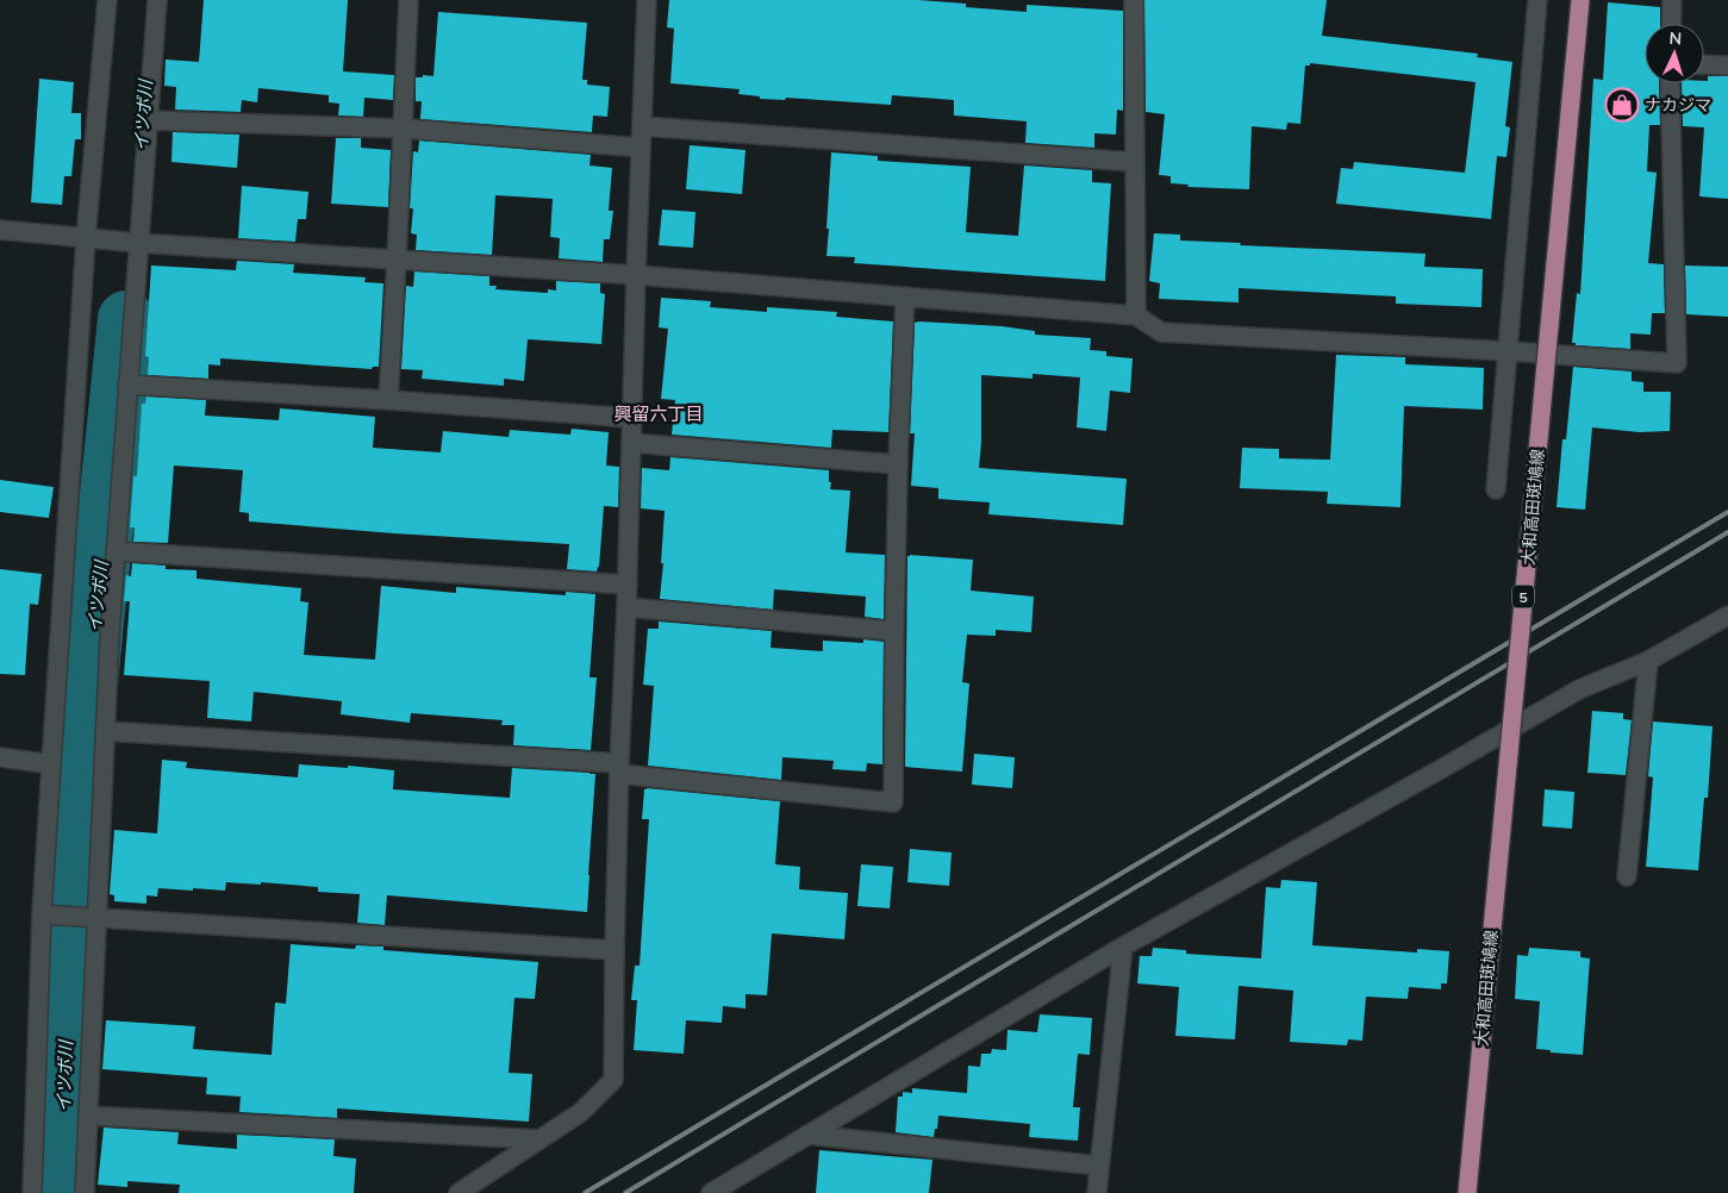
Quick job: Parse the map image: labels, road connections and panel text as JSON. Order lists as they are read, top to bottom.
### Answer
{
  "streets": {
    "main road": ["大和高田斑鳩線", "5"]
  },
  "districts": ["興留六丁目"],
  "water": ["イツボ川"],
  "places": {
    "shop": ["ナカジマ"]
  },
  "north": "top"
}
